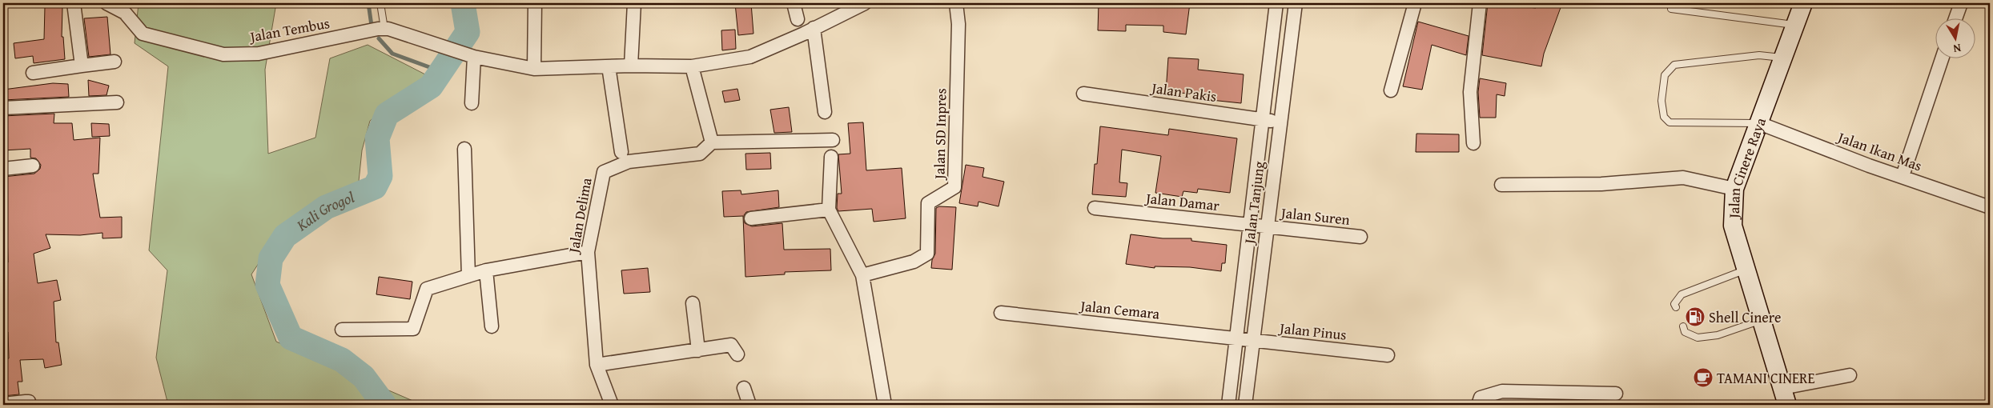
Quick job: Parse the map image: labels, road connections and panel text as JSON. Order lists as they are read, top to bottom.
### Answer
{
  "streets": {
    "main road": ["Jalan Cinere Raya"],
    "street": [
      "Jalan Tembus",
      "Jalan Pakis",
      "Jalan SD Inpres",
      "Jalan Ikan Mas",
      "Jalan Damar",
      "Jalan Tanjung",
      "Jalan Delima",
      "Jalan Suren",
      "Jalan Cemara",
      "Jalan Pinus"
    ]
  },
  "crossings": [
    ["Jalan Pakis", "Jalan Tanjung"],
    ["Jalan Ikan Mas", "Jalan Cinere Raya"],
    ["Jalan Damar", "Jalan Tanjung"],
    ["Jalan Damar", "Jalan Suren"],
    ["Jalan Tanjung", "Jalan Suren"],
    ["Jalan Tanjung", "Jalan Cemara"],
    ["Jalan Tanjung", "Jalan Pinus"],
    ["Jalan Cemara", "Jalan Pinus"]
  ],
  "water": ["Kali Grogol"],
  "places": {
    "fuel station": ["Shell Cinere"],
    "cafe": ["TAMANI CINERE"]
  },
  "north": "bottom"
}
